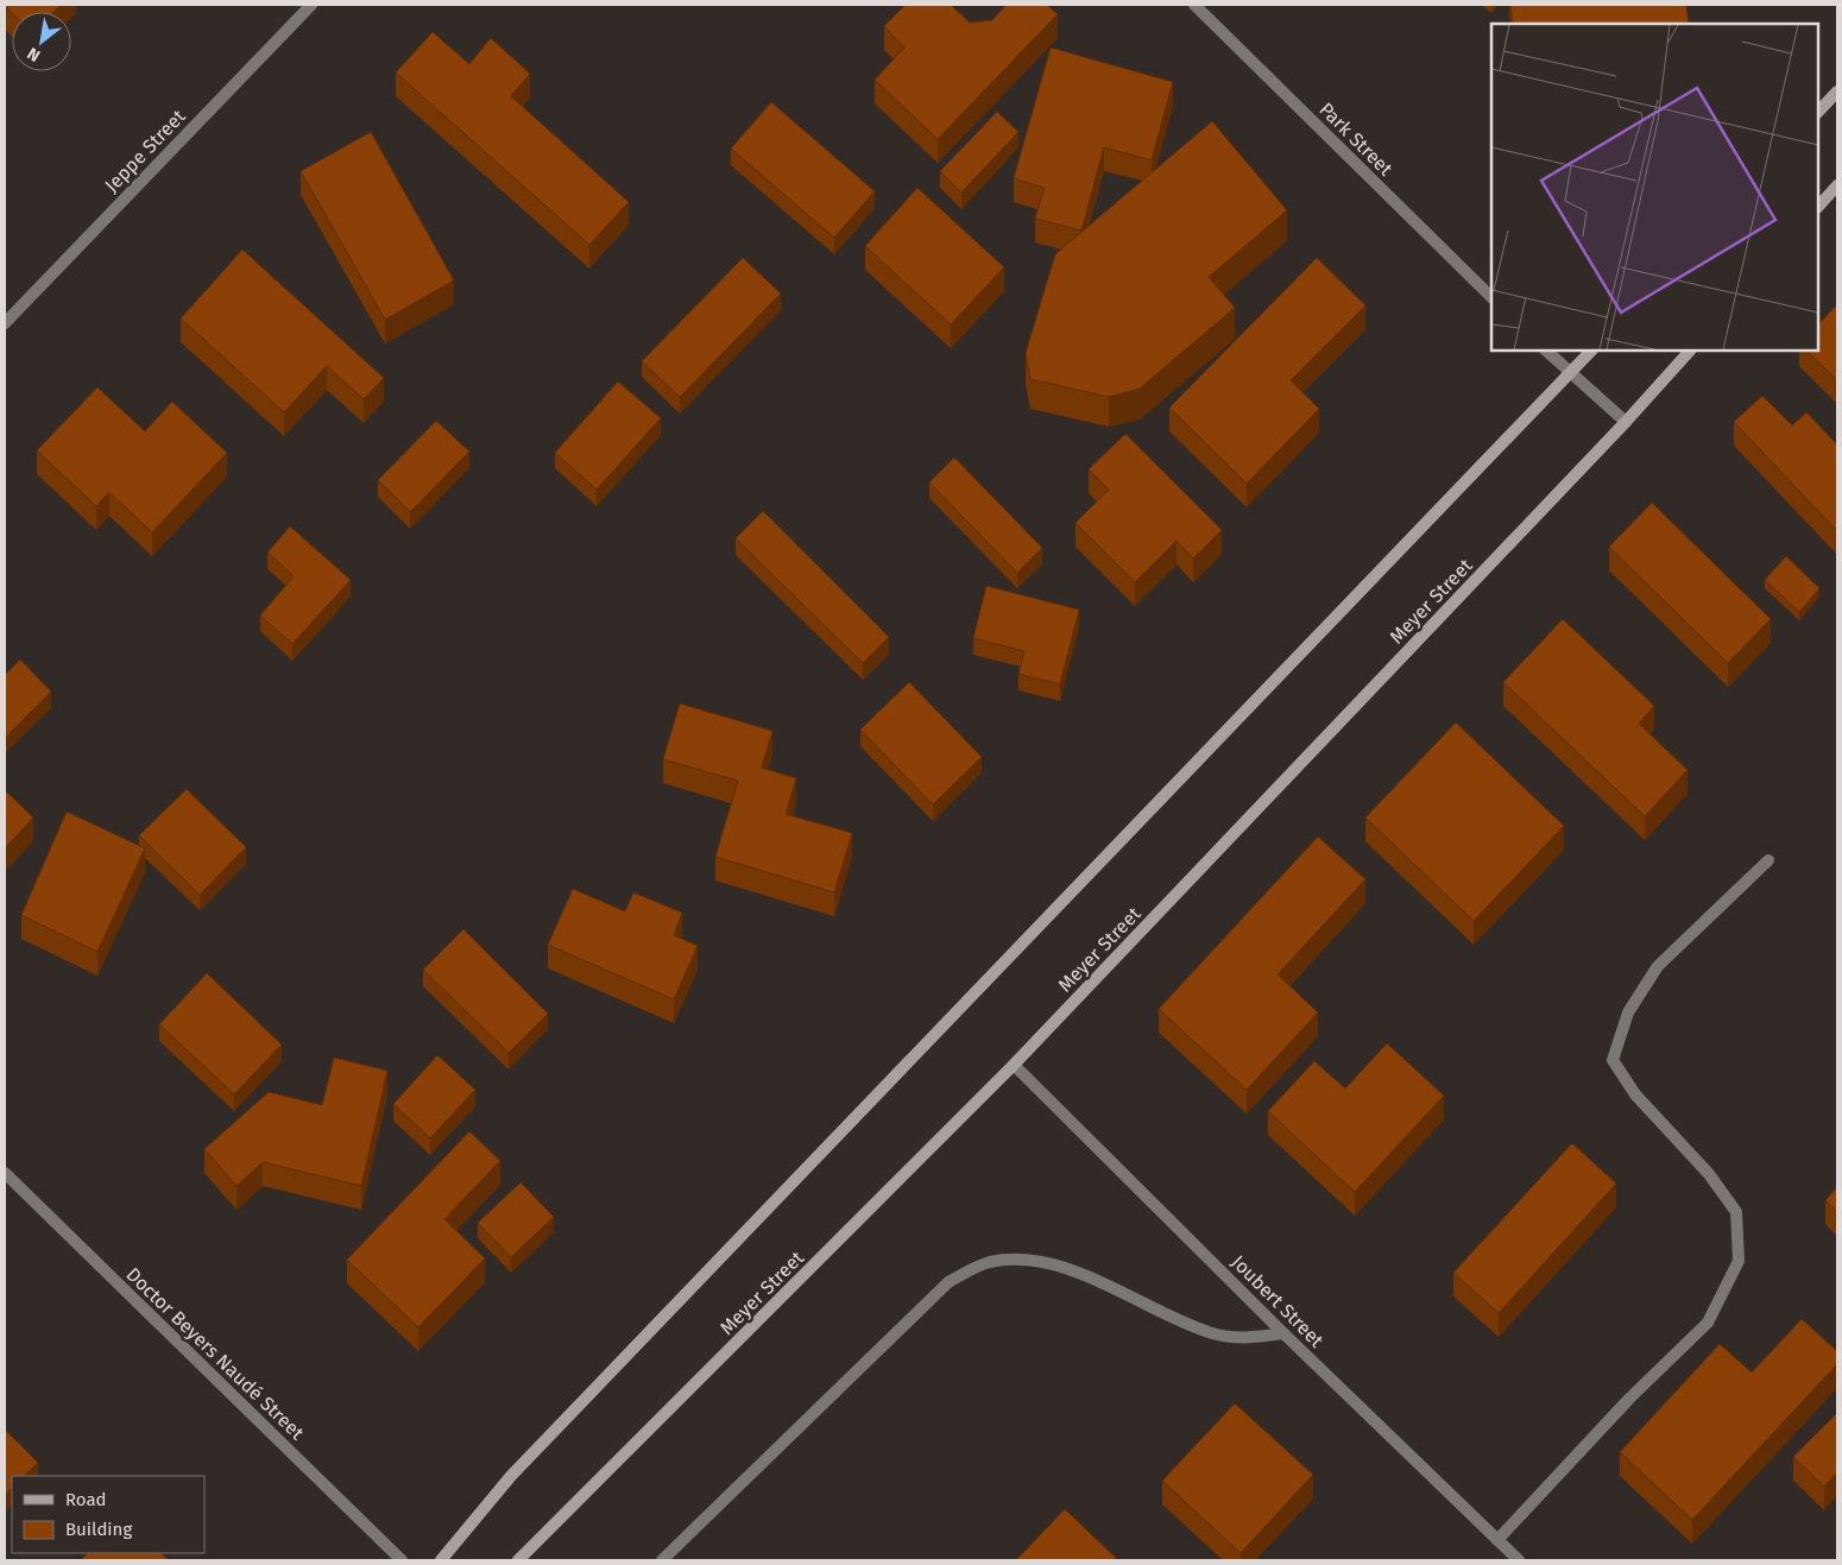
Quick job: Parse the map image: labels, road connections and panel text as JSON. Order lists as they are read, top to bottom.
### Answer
{
  "streets": {
    "main road": ["Meyer Street"],
    "street": [
      "Park Street",
      "Jeppe Street",
      "Joubert Street",
      "Doctor Beyers Naudé Street"
    ]
  },
  "crossings": [
    ["Meyer Street", "Joubert Street"]
  ],
  "legend": ["Road", "Building"],
  "north": "bottom left"
}
